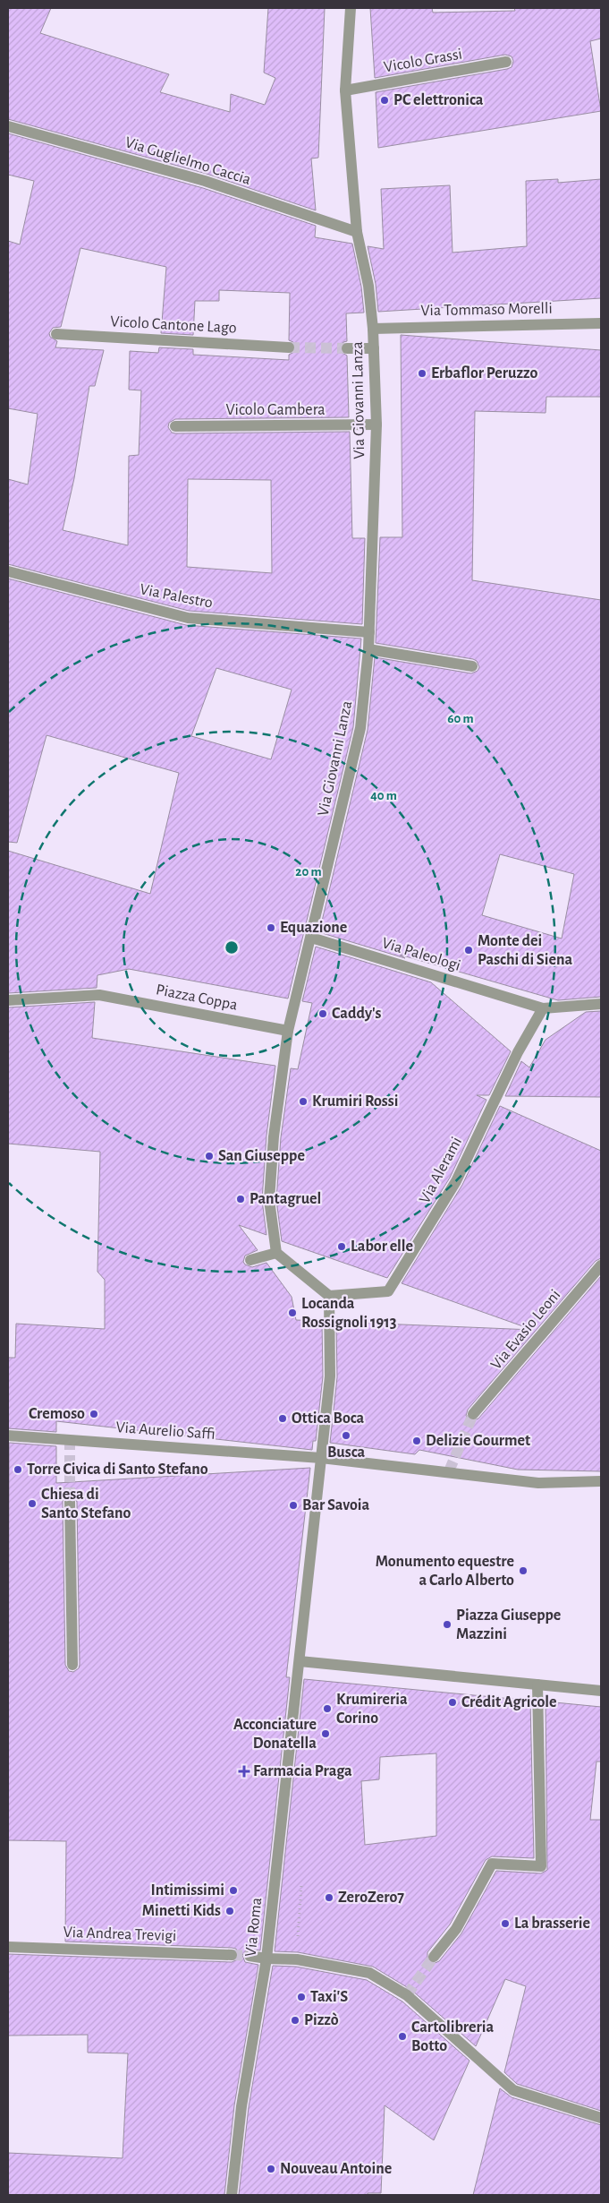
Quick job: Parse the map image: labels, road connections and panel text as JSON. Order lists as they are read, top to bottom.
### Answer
{
  "streets": {
    "street": [
      "Vicolo Grassi",
      "Via Guglielmo Caccia",
      "Via Tommaso Morelli",
      "Vicolo Cantone Lago",
      "Via Giovanni Lanza",
      "Vicolo Gambera",
      "Via Palestro",
      "Via Paleologi",
      "Piazza Coppa",
      "Via Alerami",
      "Via Evasio Leoni",
      "Via Aurelio Saffi",
      "Via Roma",
      "Via Andrea Trevigi"
    ]
  },
  "crossings": [
    ["Vicolo Grassi", "Via Giovanni Lanza"],
    ["Via Guglielmo Caccia", "Via Giovanni Lanza"],
    ["Via Tommaso Morelli", "Via Giovanni Lanza"],
    ["Via Giovanni Lanza", "Vicolo Gambera"],
    ["Via Giovanni Lanza", "Via Palestro"],
    ["Via Giovanni Lanza", "Via Paleologi"],
    ["Via Giovanni Lanza", "Piazza Coppa"],
    ["Via Paleologi", "Via Alerami"]
  ],
  "places": {
    "other": [
      "PC elettronica",
      "Erbaflor Peruzzo",
      "Equazione",
      "Monte dei Paschi di Siena",
      "Caddy's",
      "Krumiri Rossi",
      "San Giuseppe",
      "Pantagruel",
      "Labor elle",
      "Locanda Rossignoli 1913",
      "Cremoso",
      "Ottica Boca",
      "Busca",
      "Delizie Gourmet",
      "Torre Civica di Santo Stefano",
      "Chiesa di Santo Stefano",
      "Bar Savoia",
      "Monumento equestre a Carlo Alberto",
      "Piazza Giuseppe Mazzini",
      "Crédit Agricole",
      "Krumireria Corino",
      "Acconciature Donatella",
      "Intimissimi",
      "ZeroZero7",
      "Minetti Kids",
      "La brasserie",
      "Taxi'S",
      "Pizzò",
      "Cartolibreria Botto",
      "Nouveau Antoine"
    ],
    "health": ["Farmacia Praga"]
  },
  "rings": ["60 m", "40 m", "20 m"]
}
